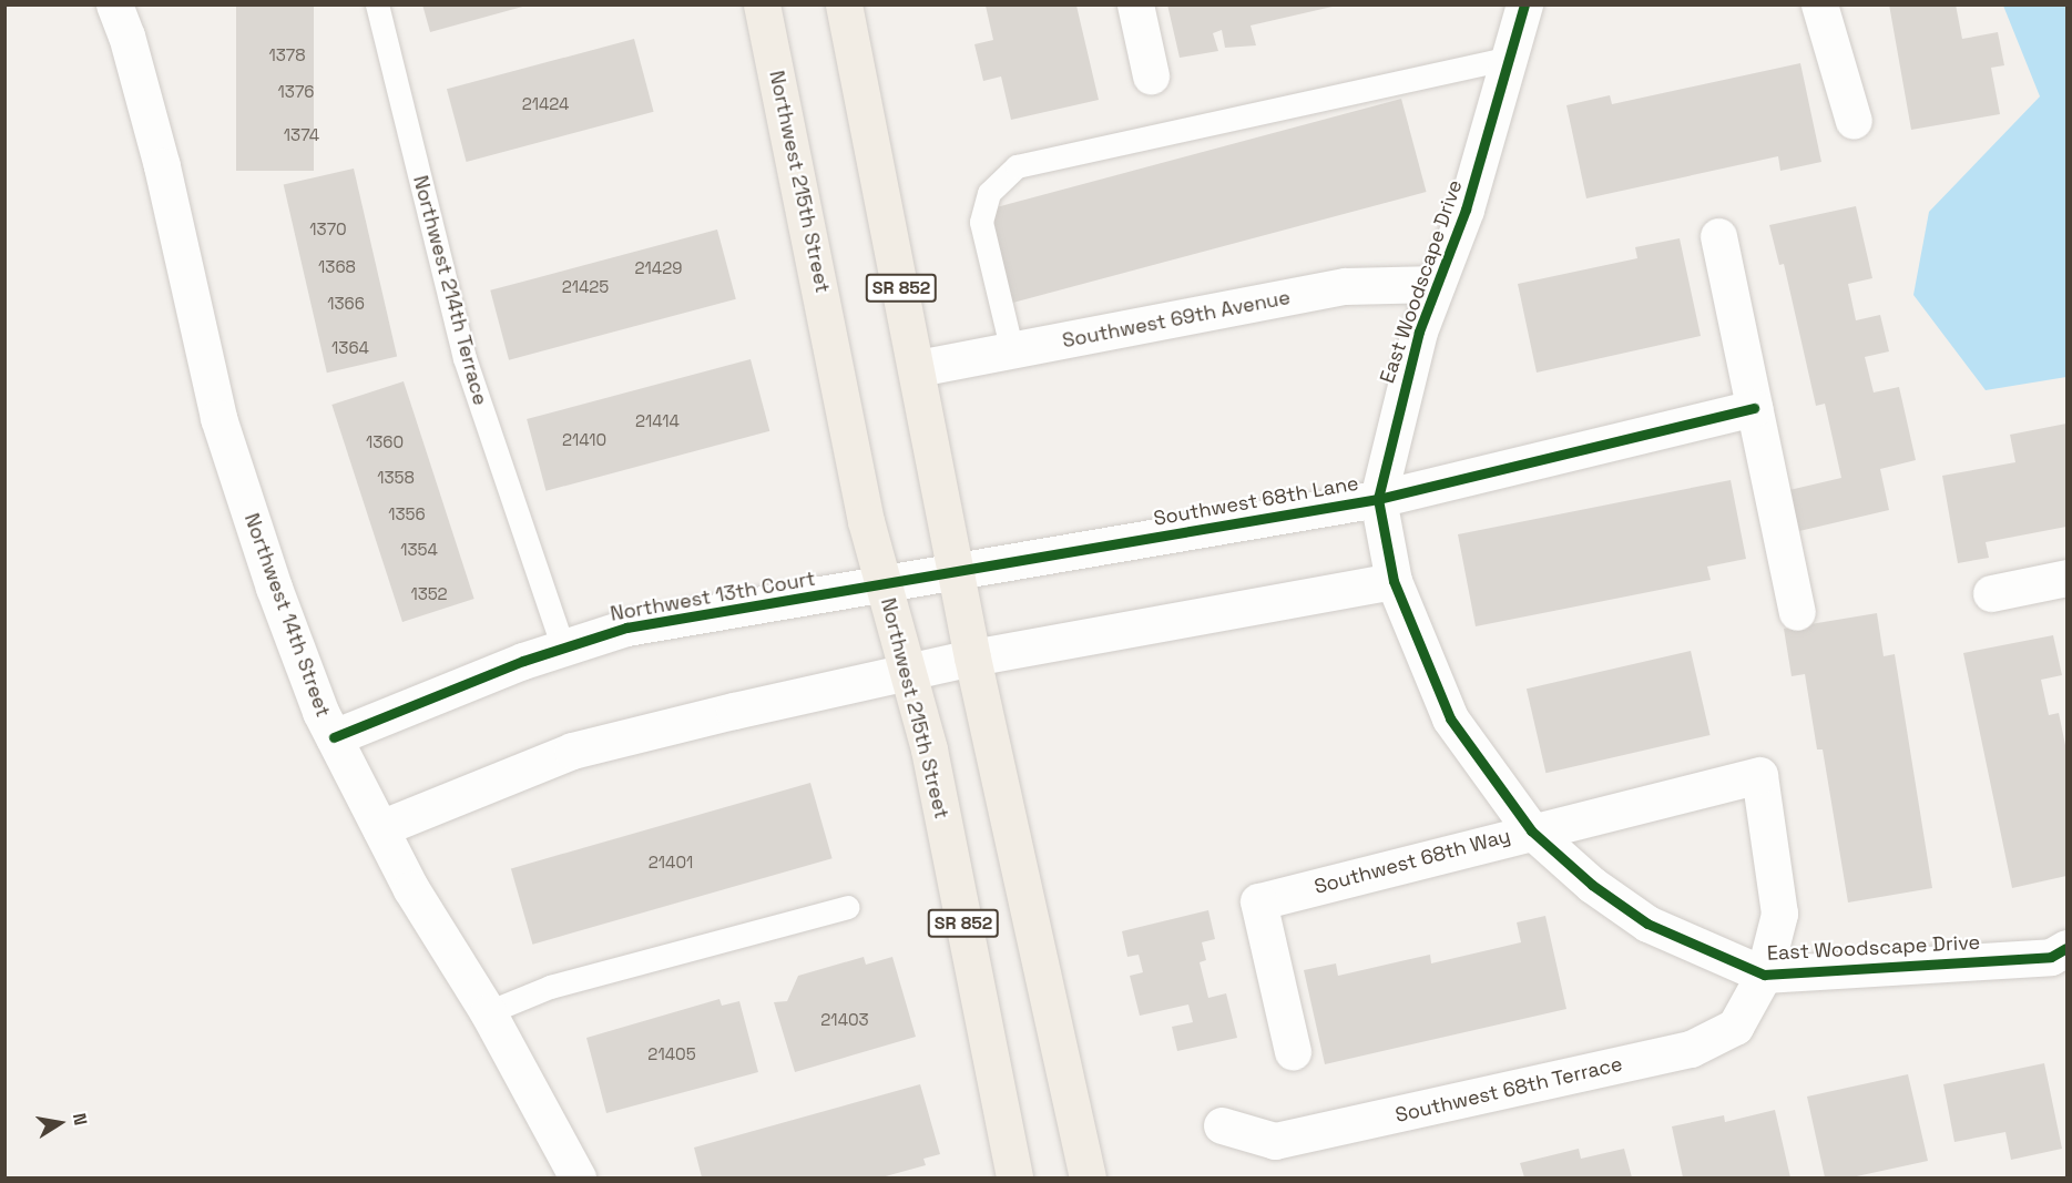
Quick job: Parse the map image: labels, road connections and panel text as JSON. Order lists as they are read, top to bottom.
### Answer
{
  "streets": {
    "main road": ["Northwest 215th Street", "SR 852"],
    "street": [
      "East Woodscape Drive",
      "Southwest 69th Avenue",
      "Southwest 68th Lane",
      "Northwest 13th Court",
      "Northwest 14th Street",
      "Southwest 68th Way",
      "Southwest 68th Terrace"
    ],
    "lane": ["Northwest 214th Terrace"]
  },
  "crossings": [
    ["Northwest 215th Street", "Northwest 13th Court"],
    ["East Woodscape Drive", "Southwest 69th Avenue"],
    ["East Woodscape Drive", "Southwest 68th Lane"],
    ["East Woodscape Drive", "Southwest 68th Way"],
    ["East Woodscape Drive", "Southwest 68th Terrace"],
    ["SR 852", "Southwest 69th Avenue"],
    ["SR 852", "Southwest 68th Lane"],
    ["SR 852", "Northwest 13th Court"],
    ["Northwest 214th Terrace", "Northwest 13th Court"],
    ["Southwest 68th Lane", "Northwest 13th Court"],
    ["Northwest 13th Court", "Northwest 14th Street"],
    ["Southwest 68th Way", "Southwest 68th Terrace"]
  ],
  "house_numbers": [
    "1378",
    "1376",
    "21424",
    "1374",
    "1370",
    "1368",
    "21429",
    "21425",
    "1366",
    "1364",
    "21414",
    "21410",
    "1360",
    "1358",
    "1356",
    "1354",
    "1352",
    "21401",
    "21403",
    "21405"
  ],
  "north": "right"
}
